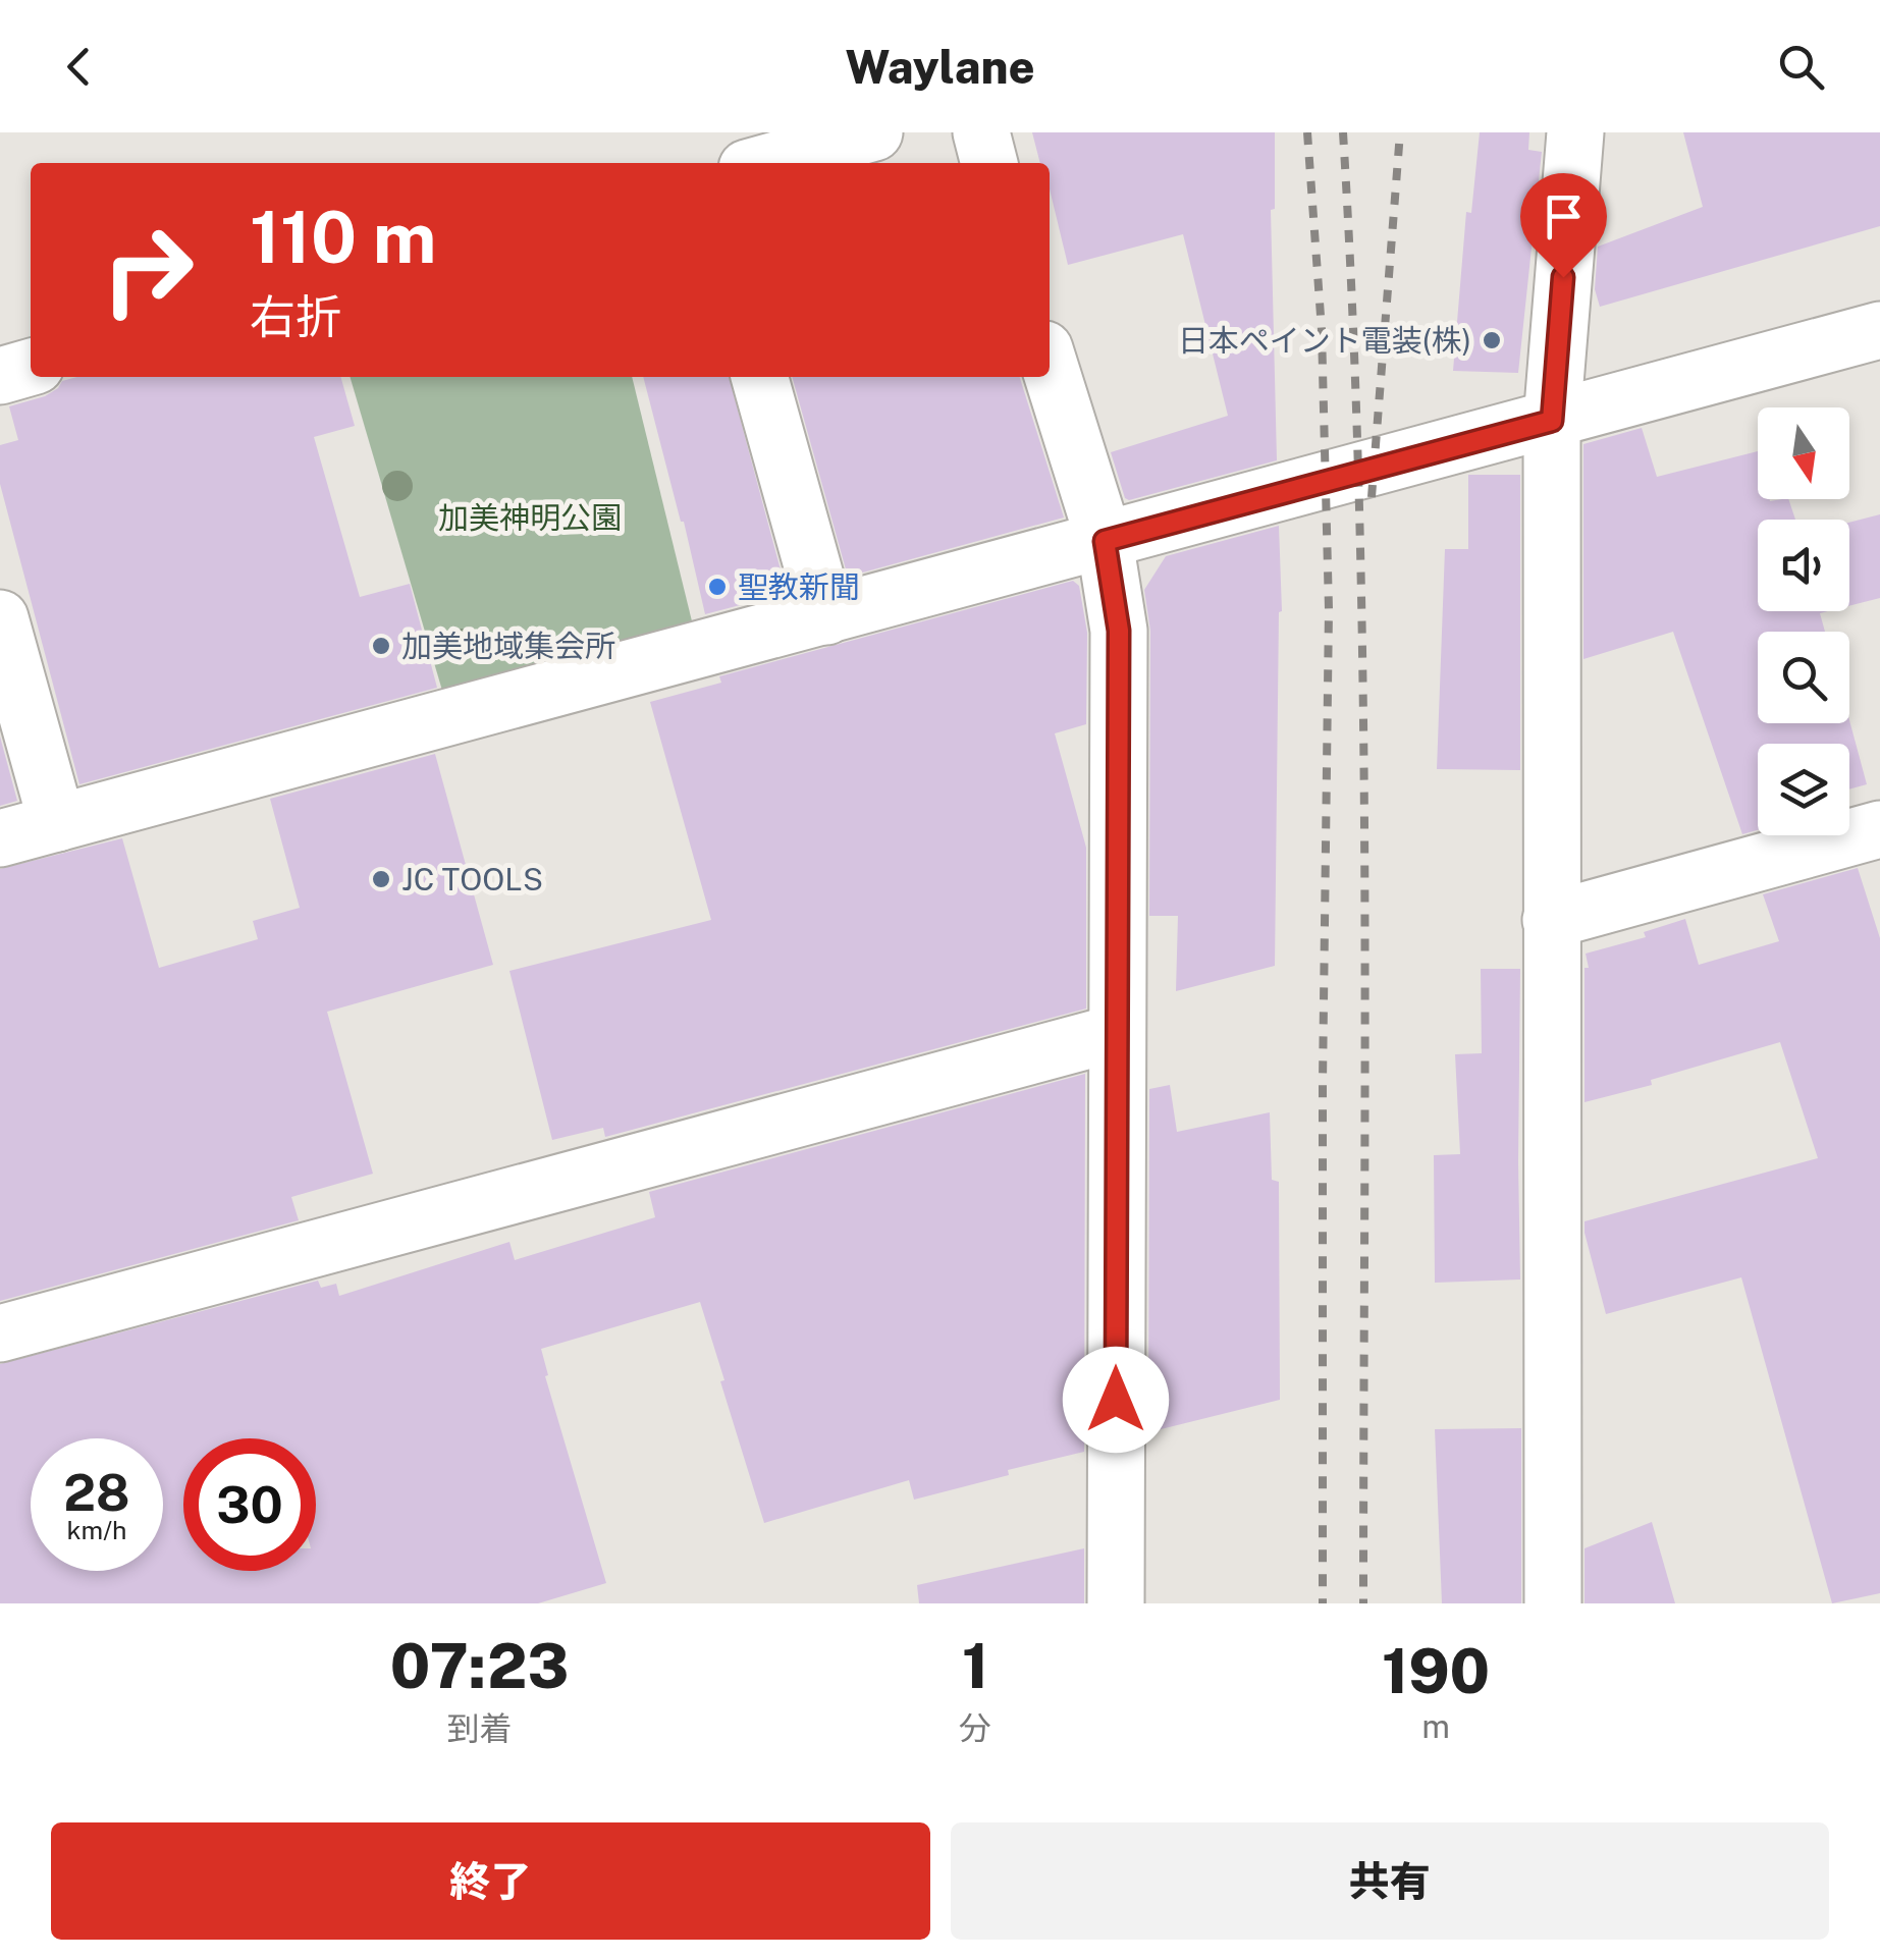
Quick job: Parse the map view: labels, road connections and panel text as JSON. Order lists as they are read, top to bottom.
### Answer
{
  "parks": ["加美神明公園"],
  "places": [
    "日本ペイント電装(株)",
    "聖教新聞",
    "加美地域集会所",
    "JC TOOLS"
  ],
  "north": "bottom",
  "page": {
    "header": "Waylane",
    "turn": ["110 m", "右折"],
    "speed": "28 km/h",
    "limit": "30",
    "eta": [
      "07:23",
      "到着",
      "1",
      "分",
      "190",
      "m"
    ],
    "buttons": ["終了", "共有"]
  }
}
